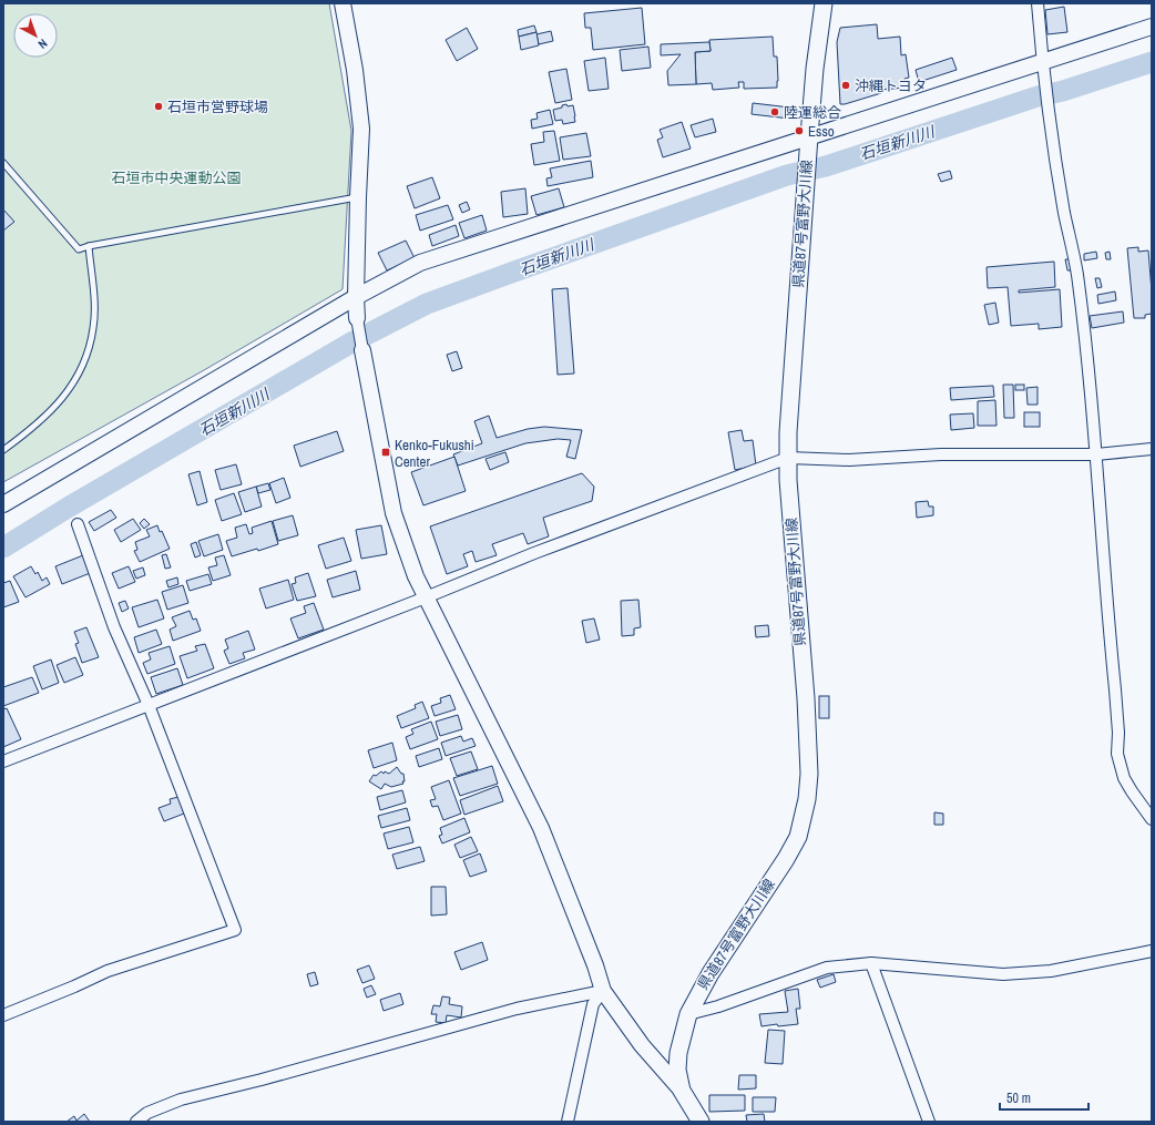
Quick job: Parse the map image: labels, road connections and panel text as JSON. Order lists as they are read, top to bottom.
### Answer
{
  "streets": {
    "main road": ["県道87号富野大川線"]
  },
  "water": ["石垣新川川"],
  "parks": ["石垣市中央運動公園"],
  "places": {
    "other": [
      "沖縄トヨタ",
      "石垣市営野球場",
      "陸運総合",
      "Esso"
    ],
    "transit": ["Kenko-Fukushi Center"]
  },
  "scale_bar": "50 m",
  "north": "bottom right"
}
